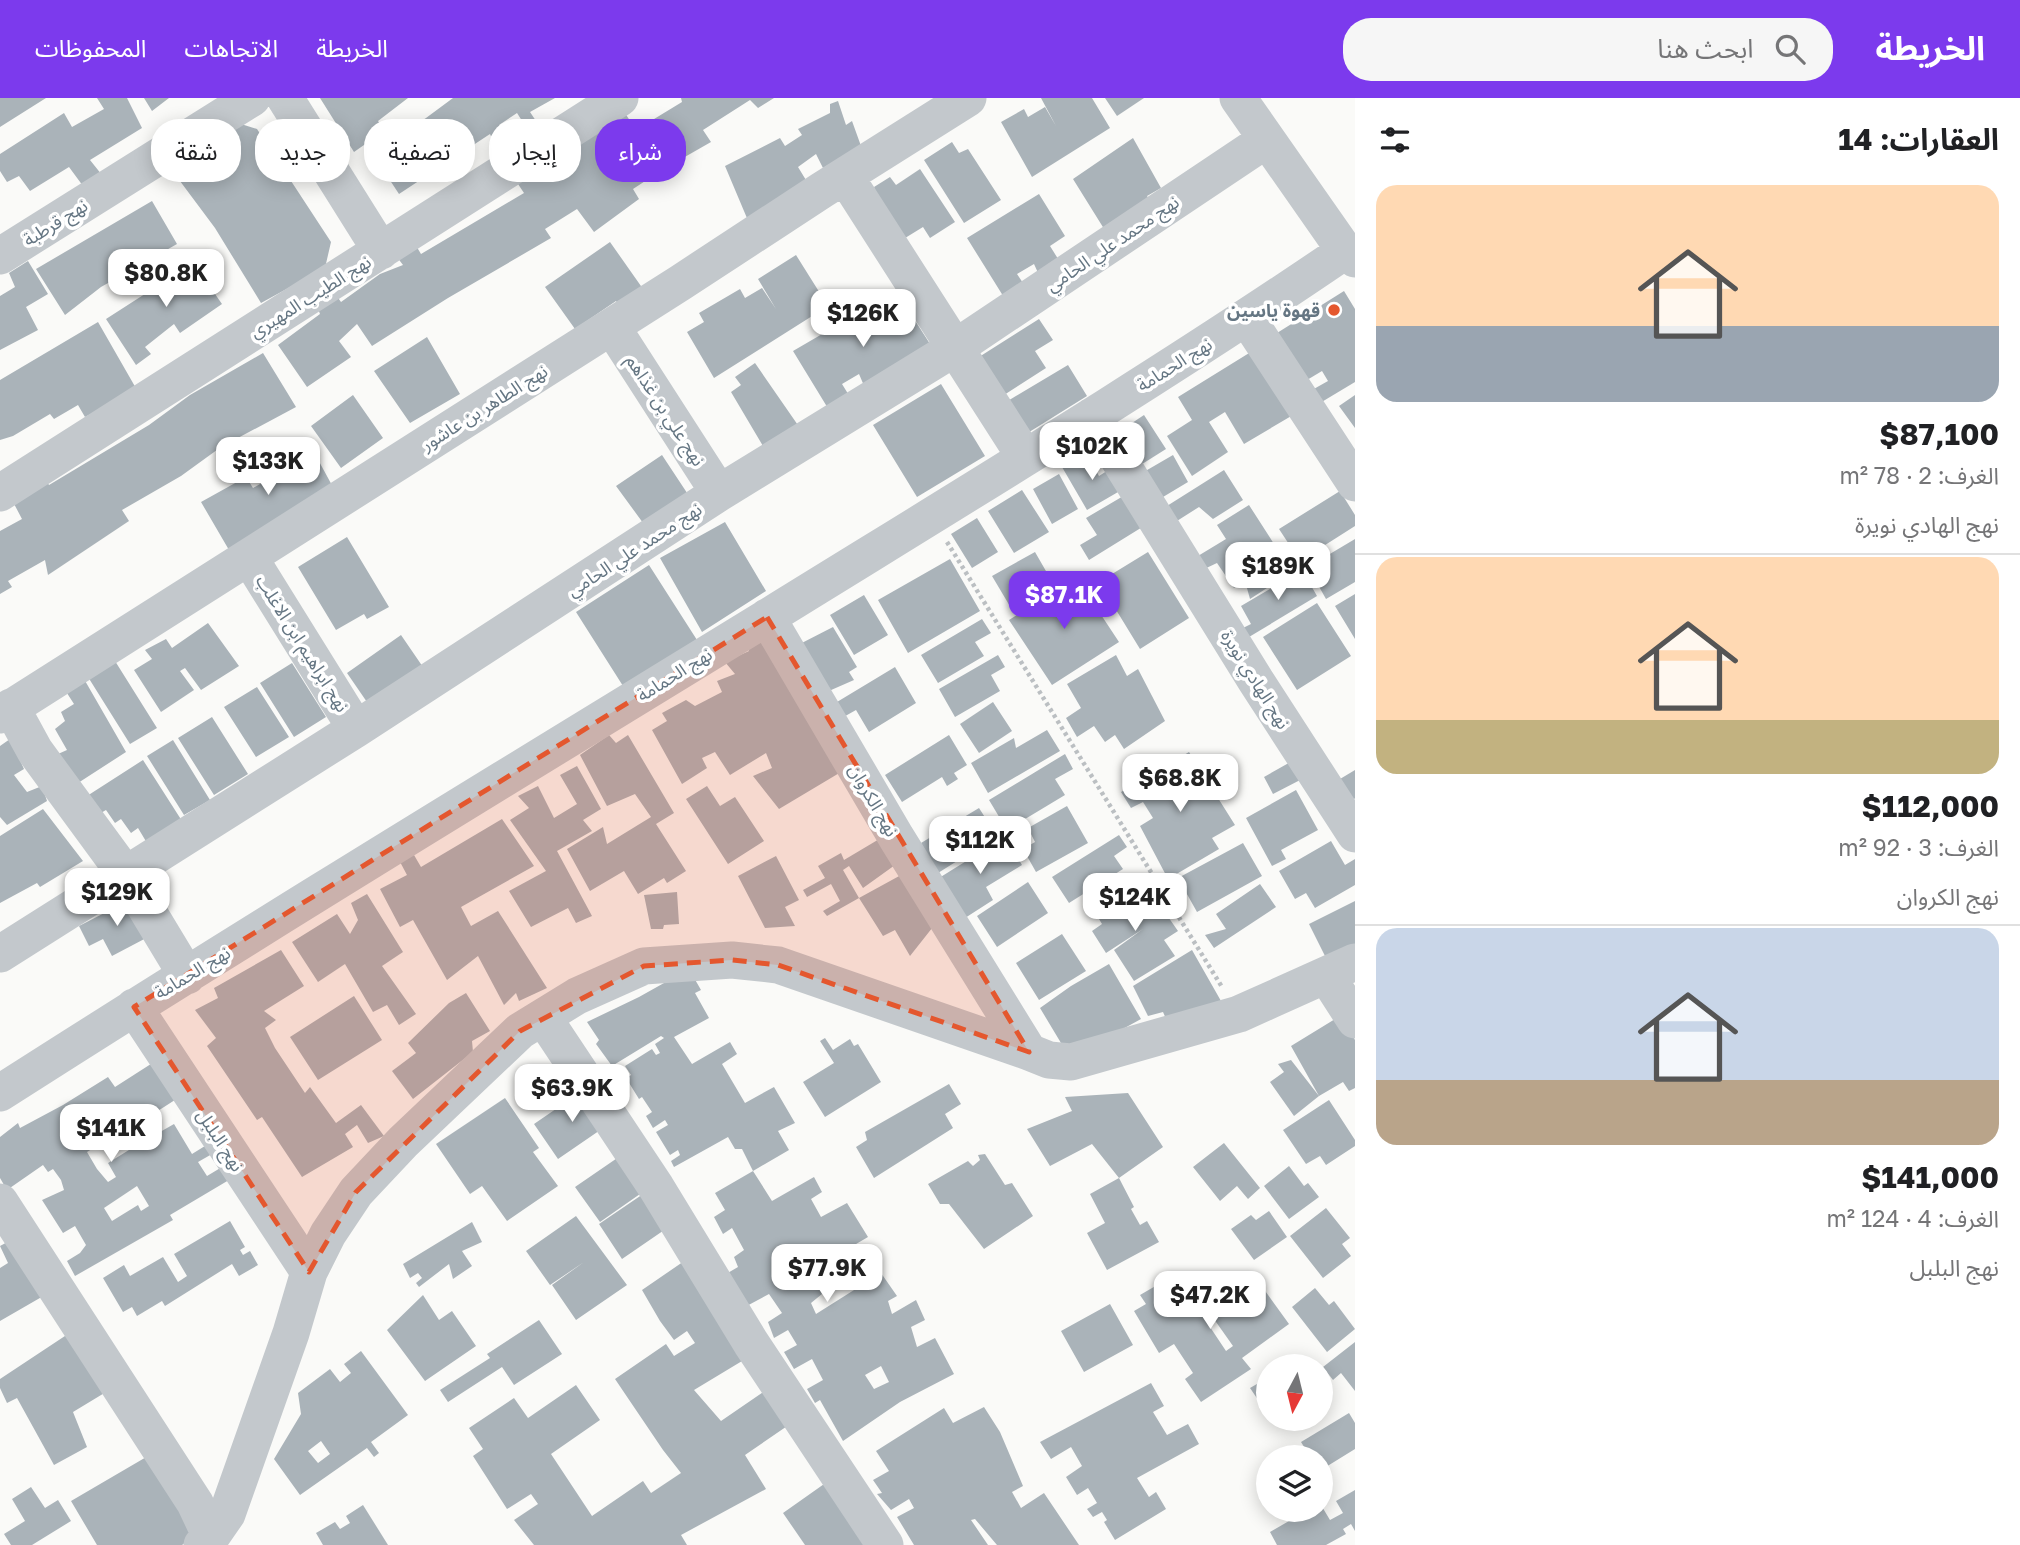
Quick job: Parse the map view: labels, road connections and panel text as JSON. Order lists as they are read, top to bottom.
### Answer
{
  "streets": {
    "street": [
      "نهج قرطبة",
      "نهج محمد علي الحامي",
      "نهج الطيب المهيري",
      "نهج الحمامة",
      "نهج الطاهر بن عاشور",
      "نهج علي بن غذاهم",
      "نهج ابراهيم ابن الاغلب",
      "نهج الهادي نويرة",
      "نهج الكروان",
      "نهج البلبل"
    ]
  },
  "crossings": [
    ["نهج محمد علي الحامي", "نهج علي بن غذاهم"],
    ["نهج محمد علي الحامي", "نهج ابراهيم ابن الاغلب"],
    ["نهج الحمامة", "نهج الهادي نويرة"],
    ["نهج الحمامة", "نهج الكروان"],
    ["نهج الحمامة", "نهج البلبل"],
    ["نهج الطاهر بن عاشور", "نهج علي بن غذاهم"],
    ["نهج الطاهر بن عاشور", "نهج ابراهيم ابن الاغلب"]
  ],
  "places": ["قهوة ياسين"],
  "north": "bottom",
  "page": {
    "header": "الخريطة",
    "search": "ابحث هنا",
    "nav": ["الخريطة", "الاتجاهات", "المحفوظات"],
    "heading": "العقارات: 14",
    "chip": [
      "شراء",
      "إيجار",
      "تصفية",
      "جديد",
      "شقة"
    ],
    "list": [
      {
        "name": "$87,100",
        "note": "الغرف: 2 · 78 m² · نهج الهادي نويرة"
      },
      {
        "name": "$112,000",
        "note": "الغرف: 3 · 92 m² · نهج الكروان"
      },
      {
        "name": "$141,000",
        "note": "الغرف: 4 · 124 m² · نهج البلبل"
      }
    ],
    "price": [
      "$80.8K",
      "$126K",
      "$102K",
      "$133K",
      "$189K",
      "$87.1K",
      "$68.8K",
      "$112K",
      "$129K",
      "$124K",
      "$63.9K",
      "$141K",
      "$77.9K",
      "$47.2K"
    ]
  }
}
